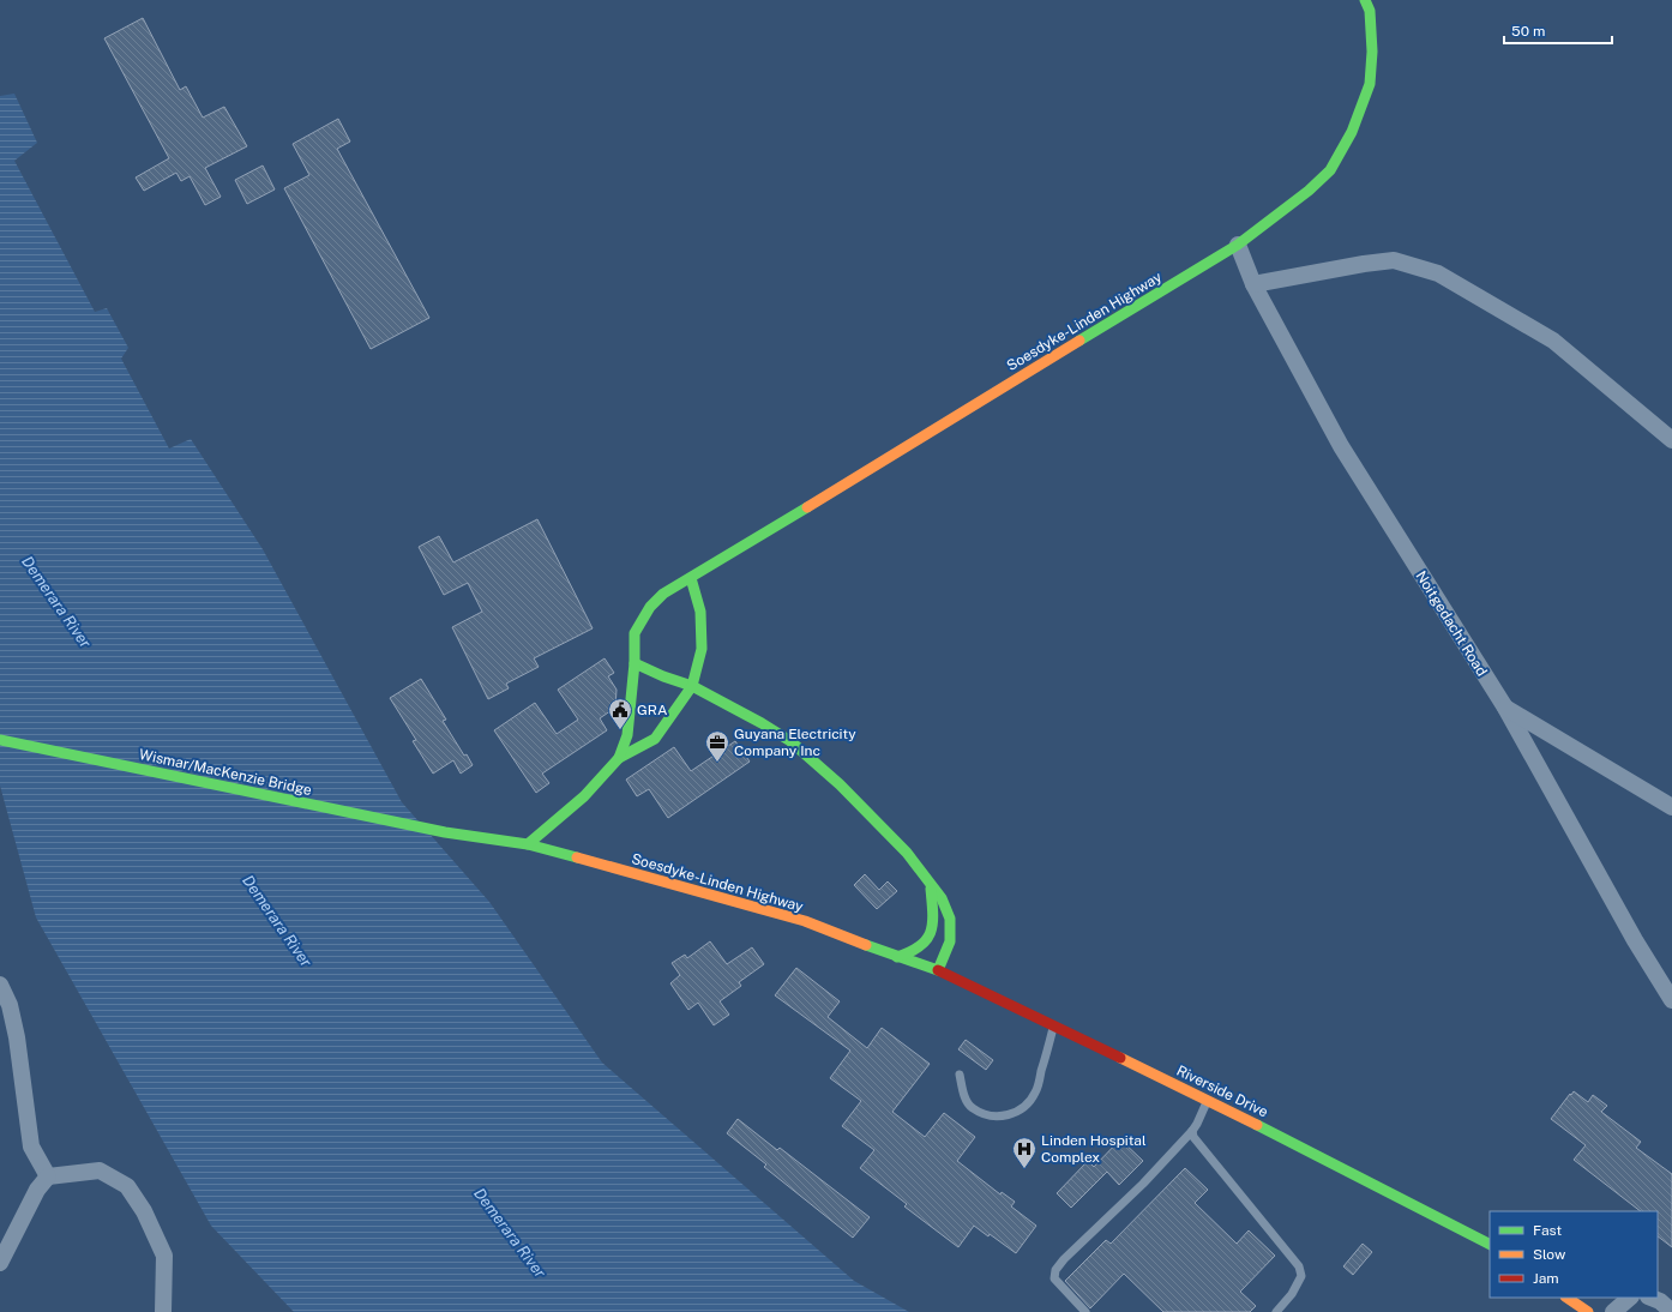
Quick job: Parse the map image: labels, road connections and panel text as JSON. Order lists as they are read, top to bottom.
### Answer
{
  "streets": {
    "main road": ["Soesdyke-Linden Highway", "Wismar/MacKenzie Bridge", "Riverside Drive"],
    "street": ["Noitgedacht Road"]
  },
  "crossings": [
    ["Soesdyke-Linden Highway", "Noitgedacht Road"],
    ["Soesdyke-Linden Highway", "Wismar/MacKenzie Bridge"],
    ["Soesdyke-Linden Highway", "Riverside Drive"]
  ],
  "water": ["Demerara River"],
  "places": {
    "public building": ["GRA"],
    "office": ["Guyana Electricity Company Inc"],
    "hospital": ["Linden Hospital Complex"]
  },
  "legend": ["Fast", "Slow", "Jam"],
  "scale_bar": "50 m"
}
